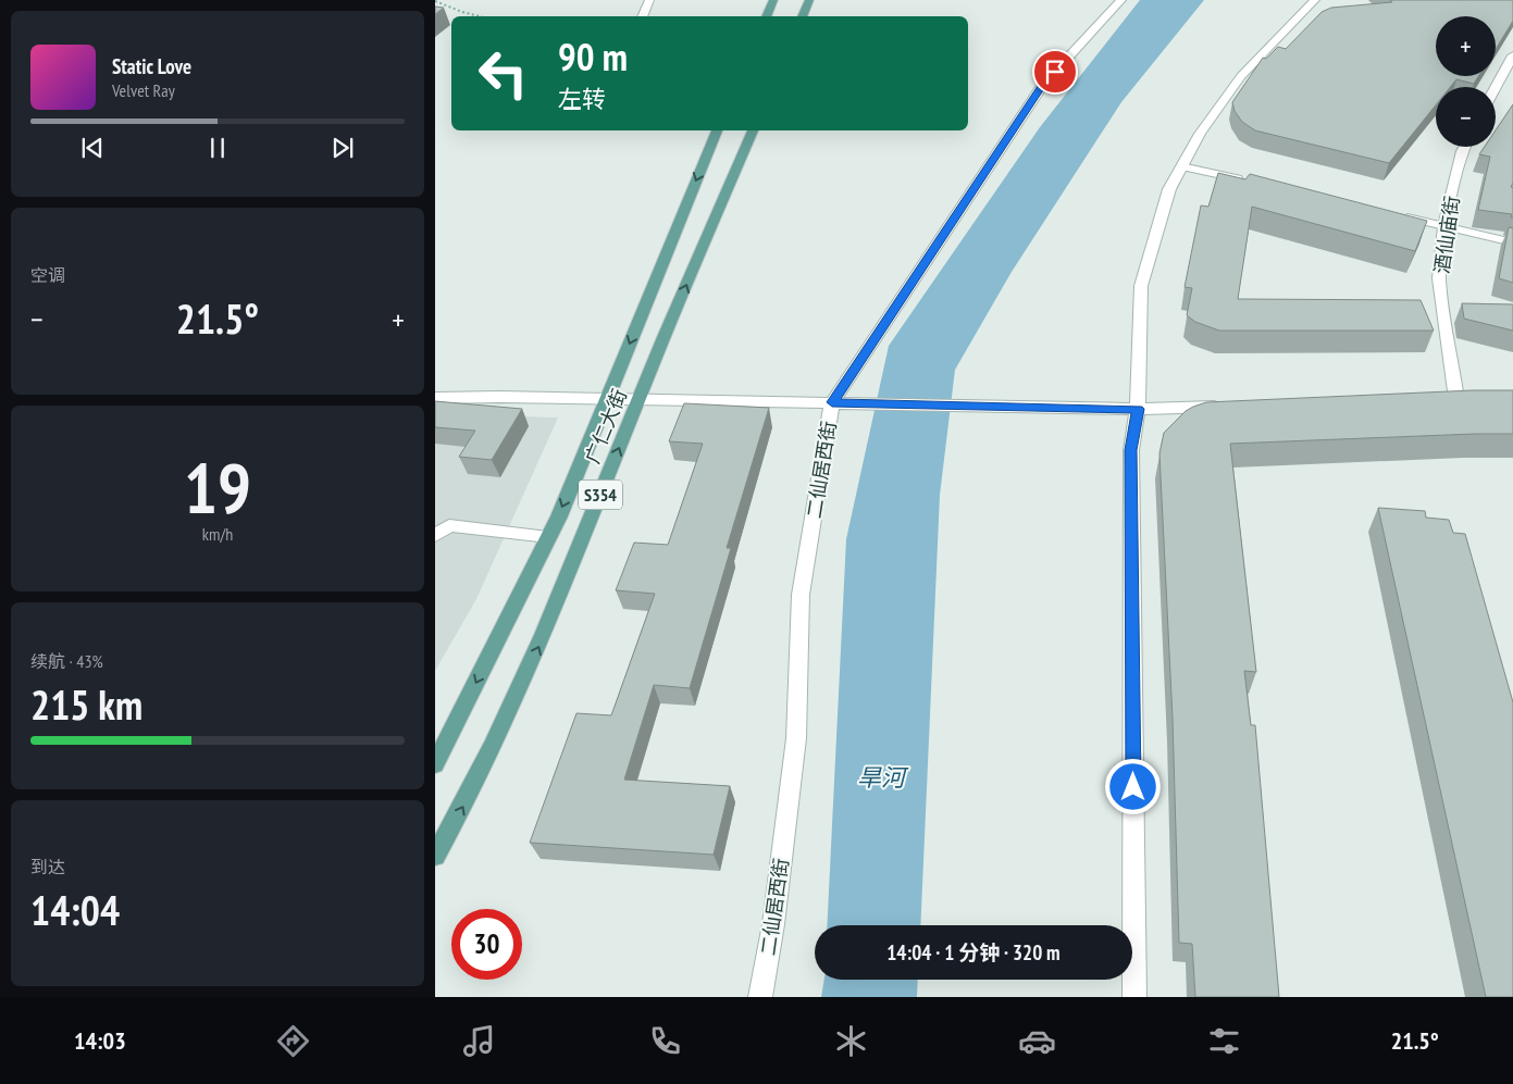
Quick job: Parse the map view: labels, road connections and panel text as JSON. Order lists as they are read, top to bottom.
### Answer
{
  "streets": {
    "main road": ["广仁大街", "S354"],
    "street": ["酒仙庙街", "二仙居西街"]
  },
  "water": ["旱河"],
  "page": {
    "map_buttons": ["+", "−"],
    "turn": ["90 m", "左转"],
    "song": ["Static Love", "Velvet Ray"],
    "tile": [
      "空调",
      ["19", "km/h"],
      ["续航 · 43%", "215 km"],
      ["到达", "14:04"]
    ],
    "heat": ["−", "21.5°", "+"],
    "limit": "30",
    "trip": "14:04 · 1 分钟 · 320 m",
    "tabs": ["14:03", "21.5°"]
  }
}
